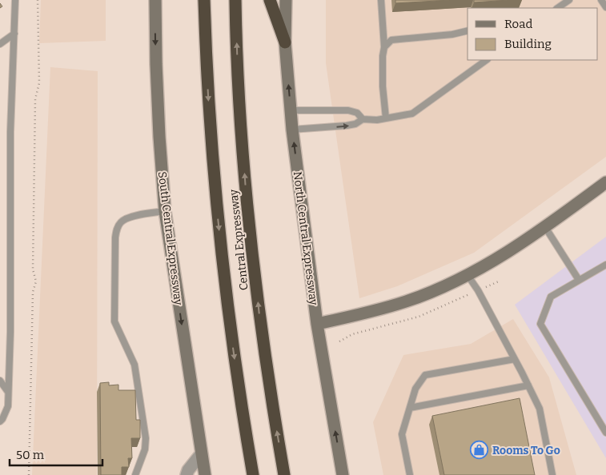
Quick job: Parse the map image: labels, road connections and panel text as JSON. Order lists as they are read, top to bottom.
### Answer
{
  "streets": {
    "highway": ["Central Expressway"],
    "main road": ["South Central Expressway", "North Central Expressway"]
  },
  "one_way": ["South Central Expressway", "North Central Expressway"],
  "places": {
    "shop": ["Rooms To Go"]
  },
  "legend": ["Road", "Building"],
  "scale_bar": "50 m"
}
